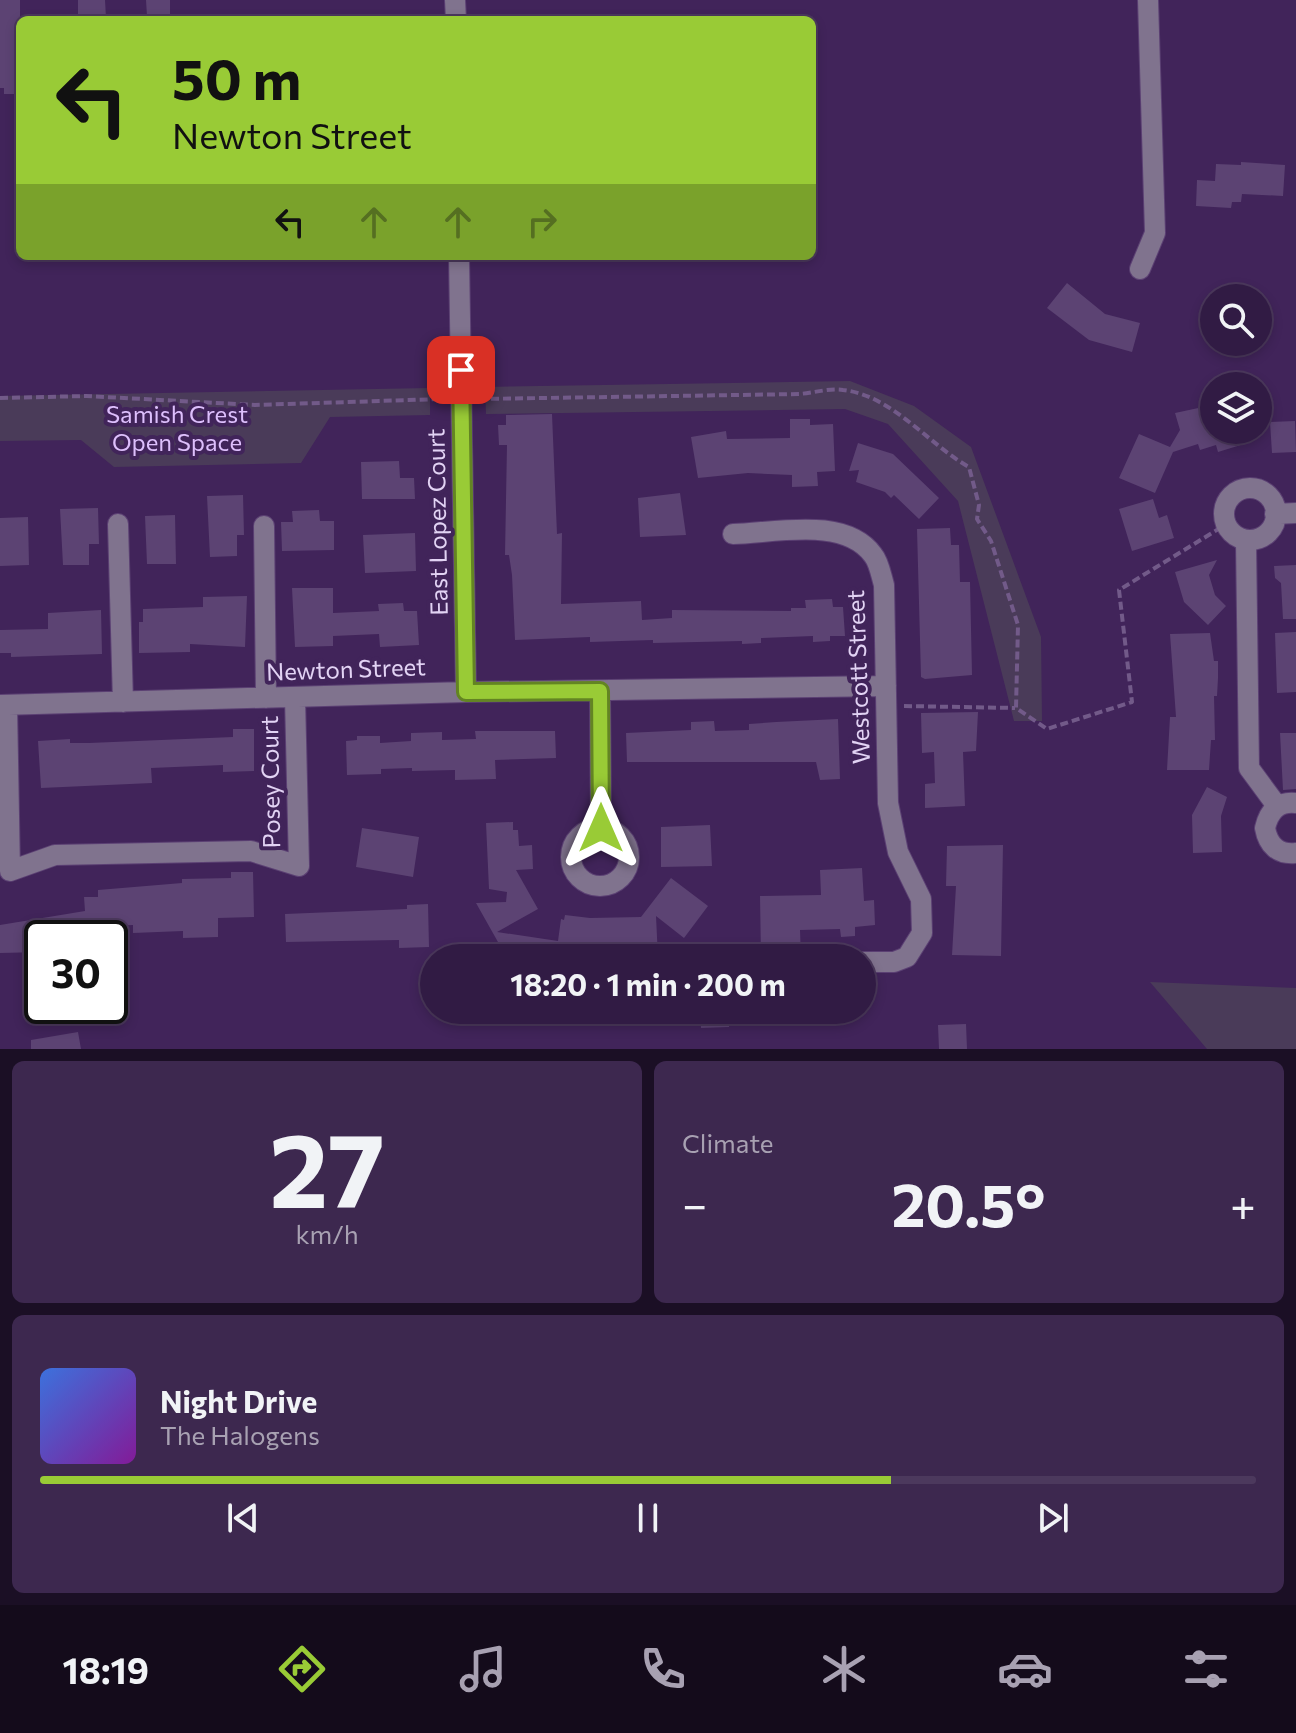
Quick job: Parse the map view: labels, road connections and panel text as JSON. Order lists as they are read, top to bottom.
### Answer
{
  "streets": {
    "street": [
      "East Lopez Court",
      "Newton Street",
      "Westcott Street",
      "Posey Court"
    ]
  },
  "crossings": [
    ["East Lopez Court", "Newton Street"],
    ["Newton Street", "Westcott Street"],
    ["Newton Street", "Posey Court"]
  ],
  "parks": ["Samish Crest Open Space"],
  "page": {
    "turn": ["50 m", "Newton Street"],
    "limit": "30",
    "trip": "18:20 · 1 min · 200 m",
    "tile": [
      ["27", "km/h"],
      "Climate"
    ],
    "heat": ["−", "20.5°", "+"],
    "song": ["Night Drive", "The Halogens"],
    "tabs": "18:19"
  }
}
